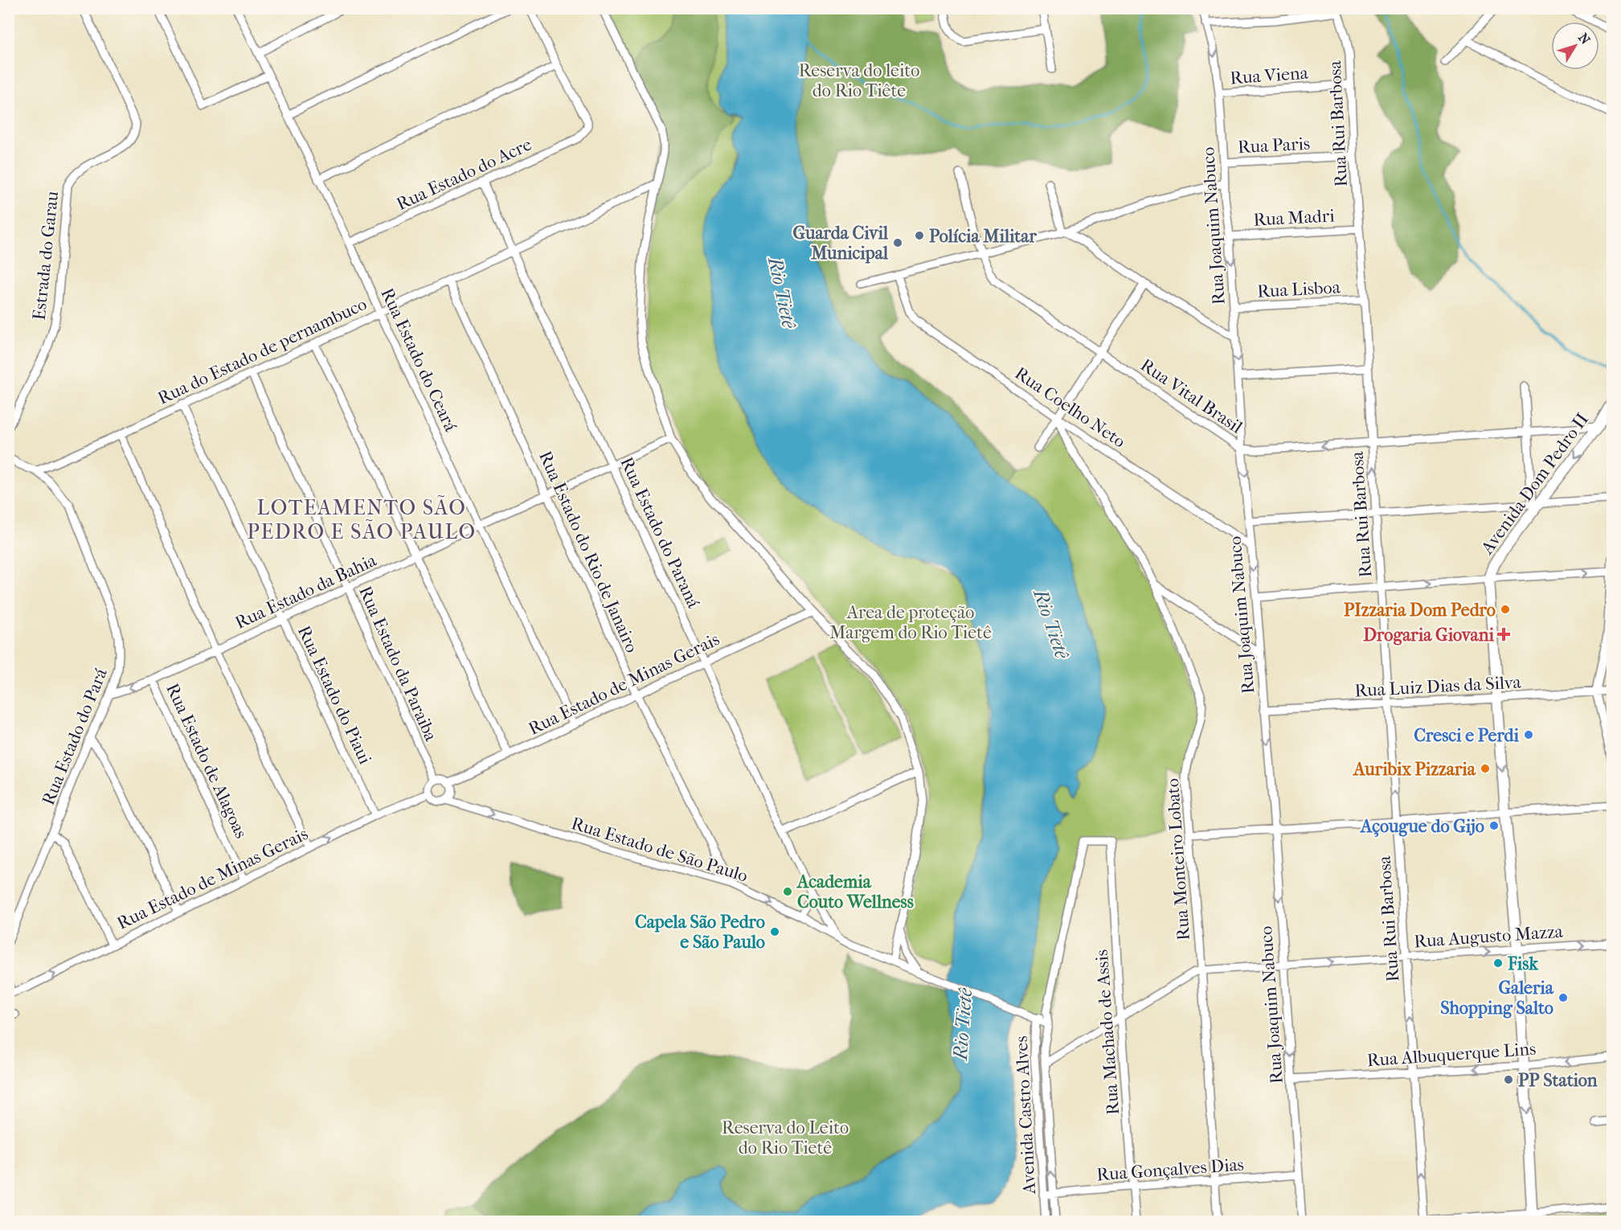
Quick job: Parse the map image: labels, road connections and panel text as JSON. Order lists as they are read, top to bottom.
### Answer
{
  "streets": {
    "main road": ["Avenida Dom Pedro II"],
    "street": [
      "Rua Viena",
      "Rua Rui Barbosa",
      "Rua Paris",
      "Rua Estado do Acre",
      "Rua Madri",
      "Rua Joaquim Nabuco",
      "Estrada do Garau",
      "Rua Lisboa",
      "Rua do Estado de pernambuco",
      "Rua Estado do Ceará",
      "Rua Vital Brasil",
      "Rua Coelho Neto",
      "Rua Estado do Paraná",
      "Rua Estado do Rio de Janairo",
      "Rua Estado da Bahia",
      "Rua Estado da Paraiba",
      "Rua Estado de Minas Gerais",
      "Rua Luiz Dias da Silva",
      "Rua Estado do Piaui",
      "Rua Estado do Pará",
      "Rua Estado de Alagoas",
      "Rua Estado de São Paulo",
      "Rua Monteiro Lobato",
      "Rua Augusto Mazza",
      "Rua Machado de Assis",
      "Rua Albuquerque Lins",
      "Avenida Castro Alves",
      "Rua Gonçalves Dias"
    ]
  },
  "crossings": [
    ["Rua Viena", "Rua Rui Barbosa"],
    ["Rua Viena", "Rua Joaquim Nabuco"],
    ["Rua Rui Barbosa", "Rua Paris"],
    ["Rua Rui Barbosa", "Rua Madri"],
    ["Rua Rui Barbosa", "Rua Lisboa"],
    ["Rua Rui Barbosa", "Rua Vital Brasil"],
    ["Rua Rui Barbosa", "Rua Luiz Dias da Silva"],
    ["Rua Rui Barbosa", "Rua Augusto Mazza"],
    ["Rua Rui Barbosa", "Rua Albuquerque Lins"],
    ["Rua Paris", "Rua Joaquim Nabuco"],
    ["Rua Estado do Acre", "Rua Estado do Ceará"],
    ["Rua Estado do Acre", "Rua Estado do Paraná"],
    ["Rua Madri", "Rua Joaquim Nabuco"],
    ["Rua Joaquim Nabuco", "Rua Lisboa"],
    ["Rua Joaquim Nabuco", "Rua Vital Brasil"],
    ["Rua Joaquim Nabuco", "Rua Coelho Neto"],
    ["Rua Joaquim Nabuco", "Rua Luiz Dias da Silva"],
    ["Rua Joaquim Nabuco", "Rua Augusto Mazza"],
    ["Rua Joaquim Nabuco", "Rua Albuquerque Lins"],
    ["Rua Joaquim Nabuco", "Rua Gonçalves Dias"],
    ["Rua do Estado de pernambuco", "Rua Estado do Ceará"],
    ["Rua do Estado de pernambuco", "Rua Estado do Paraná"],
    ["Rua do Estado de pernambuco", "Rua Estado do Rio de Janairo"],
    ["Rua do Estado de pernambuco", "Rua Estado da Paraiba"],
    ["Rua do Estado de pernambuco", "Rua Estado do Piaui"],
    ["Rua do Estado de pernambuco", "Rua Estado do Pará"],
    ["Rua Estado do Ceará", "Rua Estado da Bahia"],
    ["Rua Estado do Ceará", "Rua Estado de Minas Gerais"],
    ["Rua Vital Brasil", "Avenida Dom Pedro II"],
    ["Rua Coelho Neto", "Rua Monteiro Lobato"],
    ["Avenida Dom Pedro II", "Rua Luiz Dias da Silva"],
    ["Avenida Dom Pedro II", "Rua Augusto Mazza"],
    ["Avenida Dom Pedro II", "Rua Albuquerque Lins"],
    ["Rua Estado do Paraná", "Rua Estado da Bahia"],
    ["Rua Estado do Paraná", "Rua Estado de Minas Gerais"],
    ["Rua Estado do Paraná", "Rua Estado de São Paulo"],
    ["Rua Estado do Rio de Janairo", "Rua Estado da Bahia"],
    ["Rua Estado do Rio de Janairo", "Rua Estado de Minas Gerais"],
    ["Rua Estado do Rio de Janairo", "Rua Estado de São Paulo"],
    ["Rua Estado da Bahia", "Rua Estado da Paraiba"],
    ["Rua Estado da Bahia", "Rua Estado do Piaui"],
    ["Rua Estado da Bahia", "Rua Estado do Pará"],
    ["Rua Estado da Bahia", "Rua Estado de Alagoas"],
    ["Rua Estado da Paraiba", "Rua Estado de Minas Gerais"],
    ["Rua Estado da Paraiba", "Rua Estado de São Paulo"],
    ["Rua Estado de Minas Gerais", "Rua Estado do Piaui"],
    ["Rua Estado de Minas Gerais", "Rua Estado de Alagoas"],
    ["Rua Estado de Minas Gerais", "Rua Estado de São Paulo"],
    ["Rua Estado de São Paulo", "Avenida Castro Alves"],
    ["Rua Monteiro Lobato", "Rua Augusto Mazza"],
    ["Rua Monteiro Lobato", "Rua Gonçalves Dias"],
    ["Rua Augusto Mazza", "Rua Machado de Assis"],
    ["Rua Augusto Mazza", "Avenida Castro Alves"],
    ["Rua Machado de Assis", "Avenida Castro Alves"],
    ["Rua Machado de Assis", "Rua Gonçalves Dias"],
    ["Avenida Castro Alves", "Rua Gonçalves Dias"]
  ],
  "one_way": [
    "Rua Rui Barbosa",
    "Rua Joaquim Nabuco",
    "Avenida Dom Pedro II",
    "Rua Estado de São Paulo",
    "Rua Augusto Mazza",
    "Rua Albuquerque Lins"
  ],
  "districts": ["LOTEAMENTO SÃO PEDRO E SÃO PAULO"],
  "water": ["Rio Tietê"],
  "parks": ["Reserva do leito do Rio Tiête", "Area de proteção Margem do Rio Tietê", "Reserva do Leito do Rio Tietê"],
  "places": {
    "other": [
      "Polícia Militar",
      "Guarda Civil Municipal",
      "PIzzaria Dom Pedro",
      "Cresci e Perdi",
      "Auribix Pizzaria",
      "Açougue do Gijo",
      "Academia Couto Wellness",
      "Capela São Pedro e São Paulo",
      "Fisk",
      "Galeria Shopping Salto",
      "PP Station"
    ],
    "health": ["Drogaria Giovani"]
  },
  "north": "top right"
}
